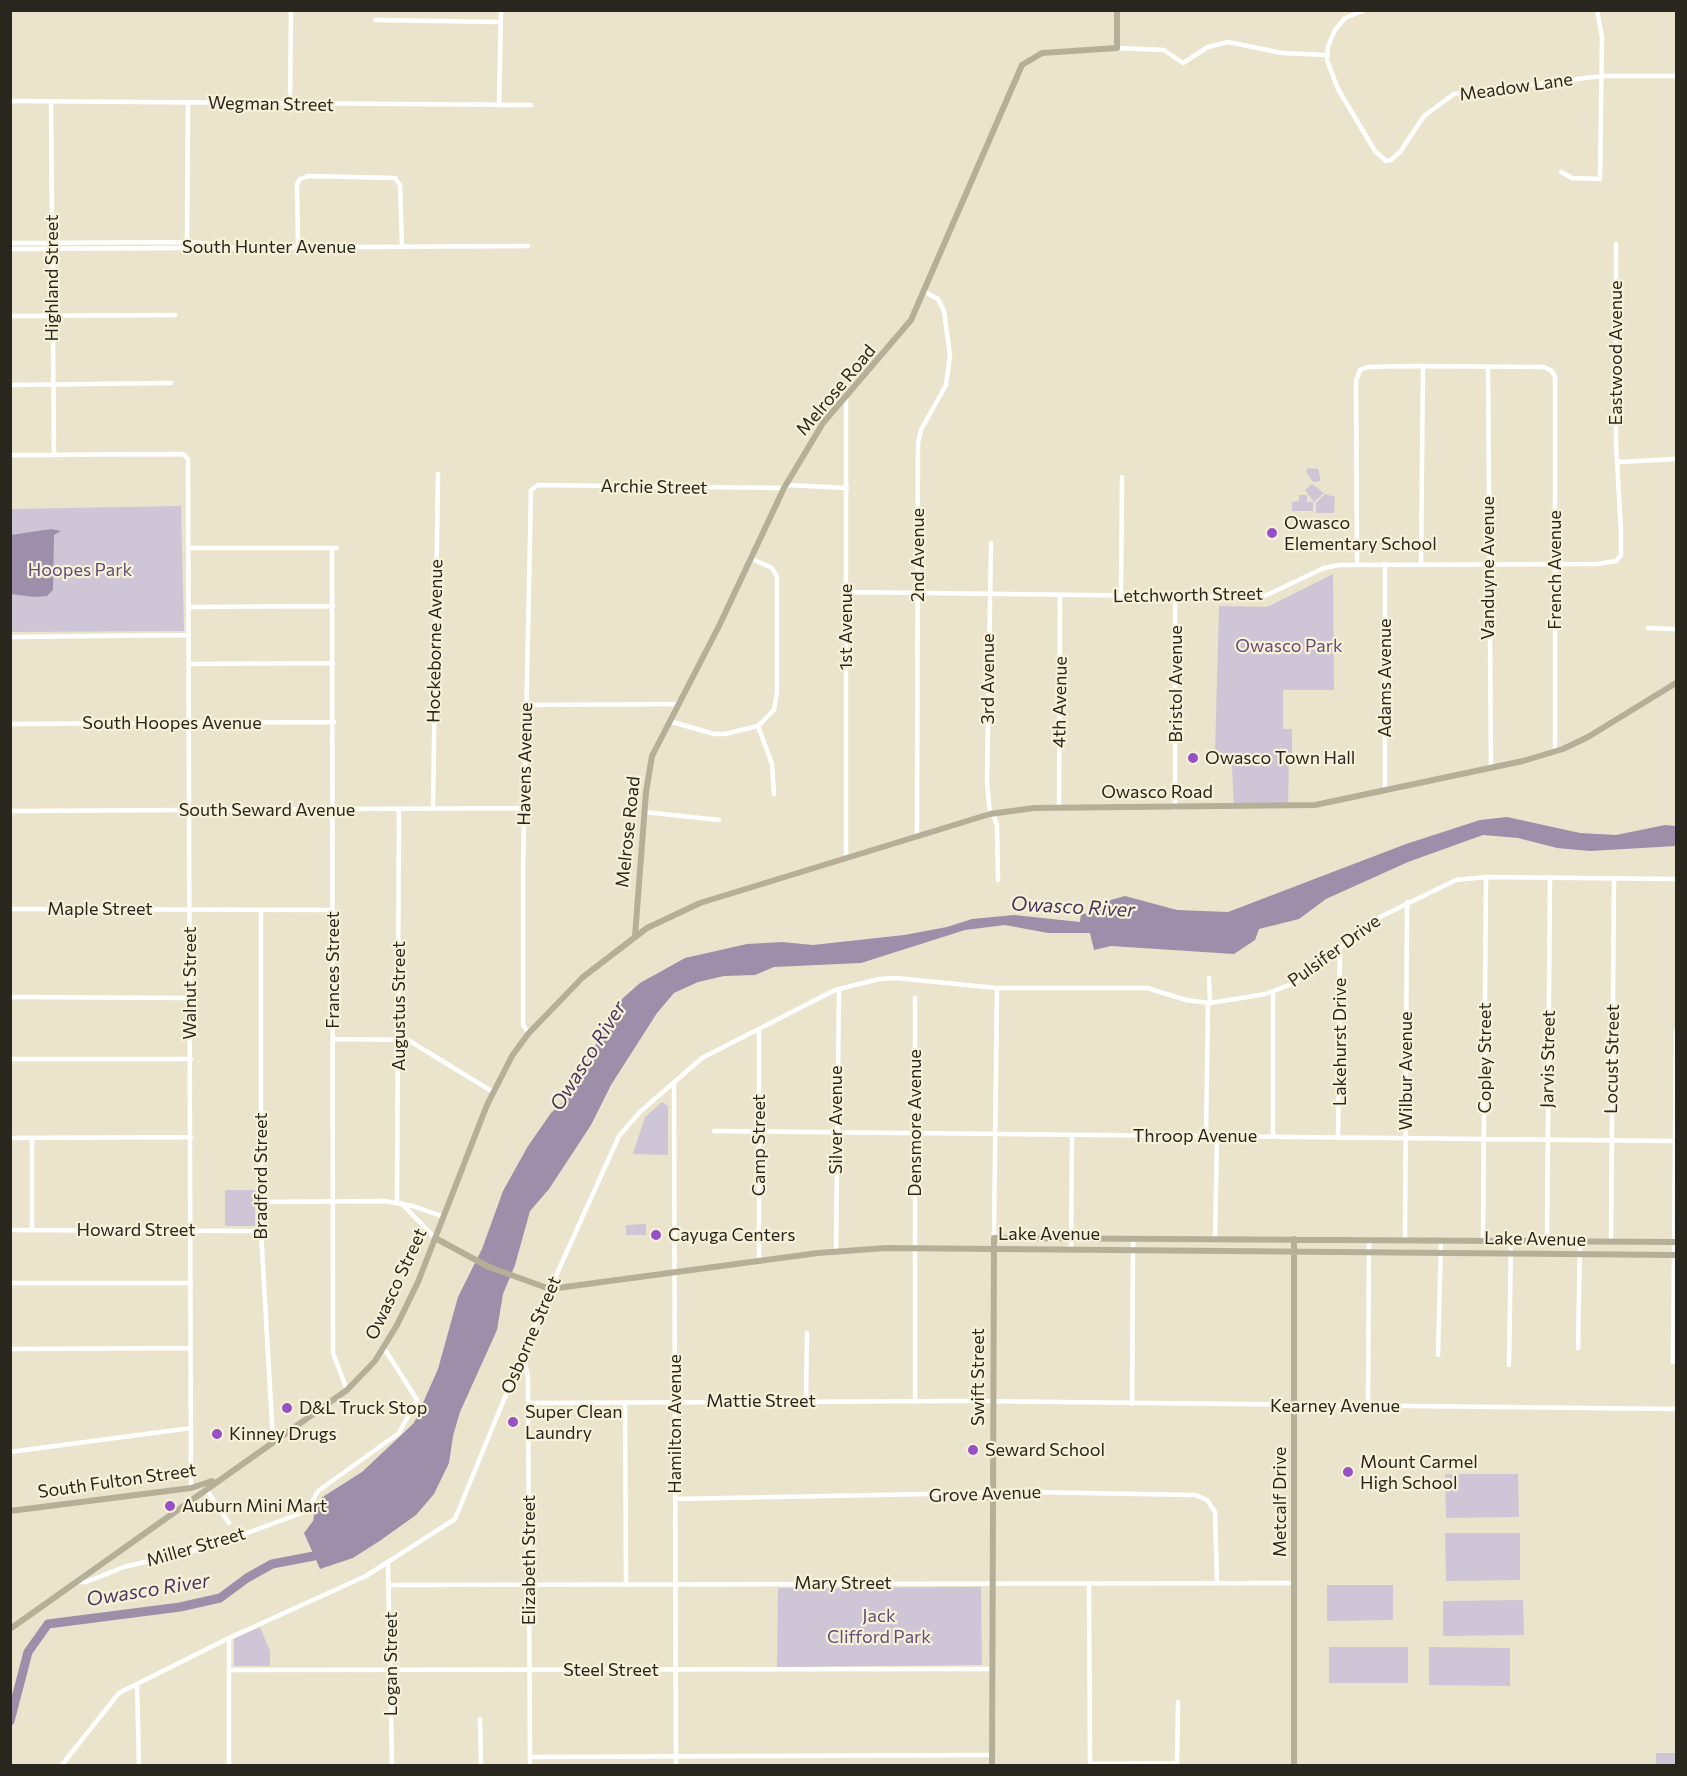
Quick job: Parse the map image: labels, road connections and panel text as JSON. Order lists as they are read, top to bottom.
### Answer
{
  "streets": {
    "main road": [
      "Melrose Road",
      "Owasco Road",
      "Lake Avenue",
      "Owasco Street",
      "Swift Street",
      "South Fulton Street",
      "Metcalf Drive"
    ],
    "street": [
      "Meadow Lane",
      "Wegman Street",
      "South Hunter Avenue",
      "Highland Street",
      "Eastwood Avenue",
      "Archie Street",
      "2nd Avenue",
      "Vanduyne Avenue",
      "French Avenue",
      "Letchworth Street",
      "1st Avenue",
      "Hockeborne Avenue",
      "Adams Avenue",
      "3rd Avenue",
      "Bristol Avenue",
      "4th Avenue",
      "South Hoopes Avenue",
      "Havens Avenue",
      "South Seward Avenue",
      "Maple Street",
      "Pulsifer Drive",
      "Frances Street",
      "Walnut Street",
      "Augustus Street",
      "Lakehurst Drive",
      "Copley Street",
      "Jarvis Street",
      "Locust Street",
      "Wilbur Avenue",
      "Silver Avenue",
      "Densmore Avenue",
      "Throop Avenue",
      "Camp Street",
      "Bradford Street",
      "Howard Street",
      "Osborne Street",
      "Mattie Street",
      "Kearney Avenue",
      "Hamilton Avenue",
      "Grove Avenue",
      "Miller Street",
      "Elizabeth Street",
      "Mary Street",
      "Logan Street",
      "Steel Street"
    ]
  },
  "crossings": [
    ["Wegman Street", "Highland Street"],
    ["South Hunter Avenue", "Highland Street"],
    ["Highland Street", "Walnut Street"],
    ["Eastwood Avenue", "Letchworth Street"],
    ["Melrose Road", "Archie Street"],
    ["Melrose Road", "2nd Avenue"],
    ["Melrose Road", "1st Avenue"],
    ["Melrose Road", "Owasco Road"],
    ["Archie Street", "1st Avenue"],
    ["Archie Street", "Havens Avenue"],
    ["2nd Avenue", "Letchworth Street"],
    ["2nd Avenue", "Owasco Road"],
    ["Vanduyne Avenue", "French Avenue"],
    ["Vanduyne Avenue", "Letchworth Street"],
    ["Vanduyne Avenue", "Owasco Road"],
    ["French Avenue", "Letchworth Street"],
    ["French Avenue", "Owasco Road"],
    ["Letchworth Street", "1st Avenue"],
    ["Letchworth Street", "Adams Avenue"],
    ["Letchworth Street", "3rd Avenue"],
    ["Letchworth Street", "Bristol Avenue"],
    ["Letchworth Street", "4th Avenue"],
    ["1st Avenue", "Owasco Road"],
    ["Hockeborne Avenue", "South Seward Avenue"],
    ["Adams Avenue", "Owasco Road"],
    ["3rd Avenue", "Owasco Road"],
    ["Bristol Avenue", "Owasco Road"],
    ["4th Avenue", "Owasco Road"],
    ["South Hoopes Avenue", "Frances Street"],
    ["South Hoopes Avenue", "Walnut Street"],
    ["Havens Avenue", "Owasco Road"],
    ["Havens Avenue", "South Seward Avenue"],
    ["Havens Avenue", "Owasco Street"],
    ["Owasco Road", "Owasco Street"],
    ["South Seward Avenue", "Frances Street"],
    ["South Seward Avenue", "Walnut Street"],
    ["South Seward Avenue", "Augustus Street"],
    ["Maple Street", "Frances Street"],
    ["Maple Street", "Walnut Street"],
    ["Maple Street", "Bradford Street"],
    ["Pulsifer Drive", "Lakehurst Drive"],
    ["Pulsifer Drive", "Copley Street"],
    ["Pulsifer Drive", "Jarvis Street"],
    ["Pulsifer Drive", "Locust Street"],
    ["Pulsifer Drive", "Wilbur Avenue"],
    ["Pulsifer Drive", "Osborne Street"],
    ["Pulsifer Drive", "Swift Street"],
    ["Frances Street", "Walnut Street"],
    ["Frances Street", "Owasco Street"],
    ["Walnut Street", "Howard Street"],
    ["Walnut Street", "South Fulton Street"],
    ["Lakehurst Drive", "Throop Avenue"],
    ["Copley Street", "Throop Avenue"],
    ["Copley Street", "Lake Avenue"],
    ["Jarvis Street", "Throop Avenue"],
    ["Jarvis Street", "Lake Avenue"],
    ["Locust Street", "Throop Avenue"],
    ["Locust Street", "Lake Avenue"],
    ["Wilbur Avenue", "Throop Avenue"],
    ["Wilbur Avenue", "Lake Avenue"],
    ["Silver Avenue", "Throop Avenue"],
    ["Silver Avenue", "Lake Avenue"],
    ["Silver Avenue", "Osborne Street"],
    ["Densmore Avenue", "Throop Avenue"],
    ["Densmore Avenue", "Lake Avenue"],
    ["Densmore Avenue", "Mattie Street"],
    ["Throop Avenue", "Camp Street"],
    ["Throop Avenue", "Swift Street"],
    ["Camp Street", "Lake Avenue"],
    ["Camp Street", "Osborne Street"],
    ["Bradford Street", "Howard Street"],
    ["Bradford Street", "Owasco Street"],
    ["Lake Avenue", "Owasco Street"],
    ["Lake Avenue", "Osborne Street"],
    ["Lake Avenue", "Swift Street"],
    ["Lake Avenue", "Hamilton Avenue"],
    ["Lake Avenue", "Metcalf Drive"],
    ["Owasco Street", "South Fulton Street"],
    ["Owasco Street", "Miller Street"],
    ["Osborne Street", "Hamilton Avenue"],
    ["Osborne Street", "Elizabeth Street"],
    ["Osborne Street", "Logan Street"],
    ["Swift Street", "Mattie Street"],
    ["Swift Street", "Kearney Avenue"],
    ["Swift Street", "Grove Avenue"],
    ["Swift Street", "Mary Street"],
    ["Swift Street", "Steel Street"],
    ["Mattie Street", "Kearney Avenue"],
    ["Mattie Street", "Hamilton Avenue"],
    ["Mattie Street", "Elizabeth Street"],
    ["Kearney Avenue", "Metcalf Drive"],
    ["Hamilton Avenue", "Grove Avenue"],
    ["Hamilton Avenue", "Mary Street"],
    ["Hamilton Avenue", "Steel Street"],
    ["Grove Avenue", "Mary Street"],
    ["Metcalf Drive", "Mary Street"],
    ["Elizabeth Street", "Mary Street"],
    ["Elizabeth Street", "Steel Street"],
    ["Mary Street", "Logan Street"],
    ["Logan Street", "Steel Street"]
  ],
  "water": ["Owasco River"],
  "parks": ["Hoopes Park", "Owasco Park", "Jack Clifford Park"],
  "places": [
    "Owasco Elementary School",
    "Owasco Town Hall",
    "Cayuga Centers",
    "D&L Truck Stop",
    "Super Clean Laundry",
    "Kinney Drugs",
    "Seward School",
    "Mount Carmel High School",
    "Auburn Mini Mart"
  ]
}
